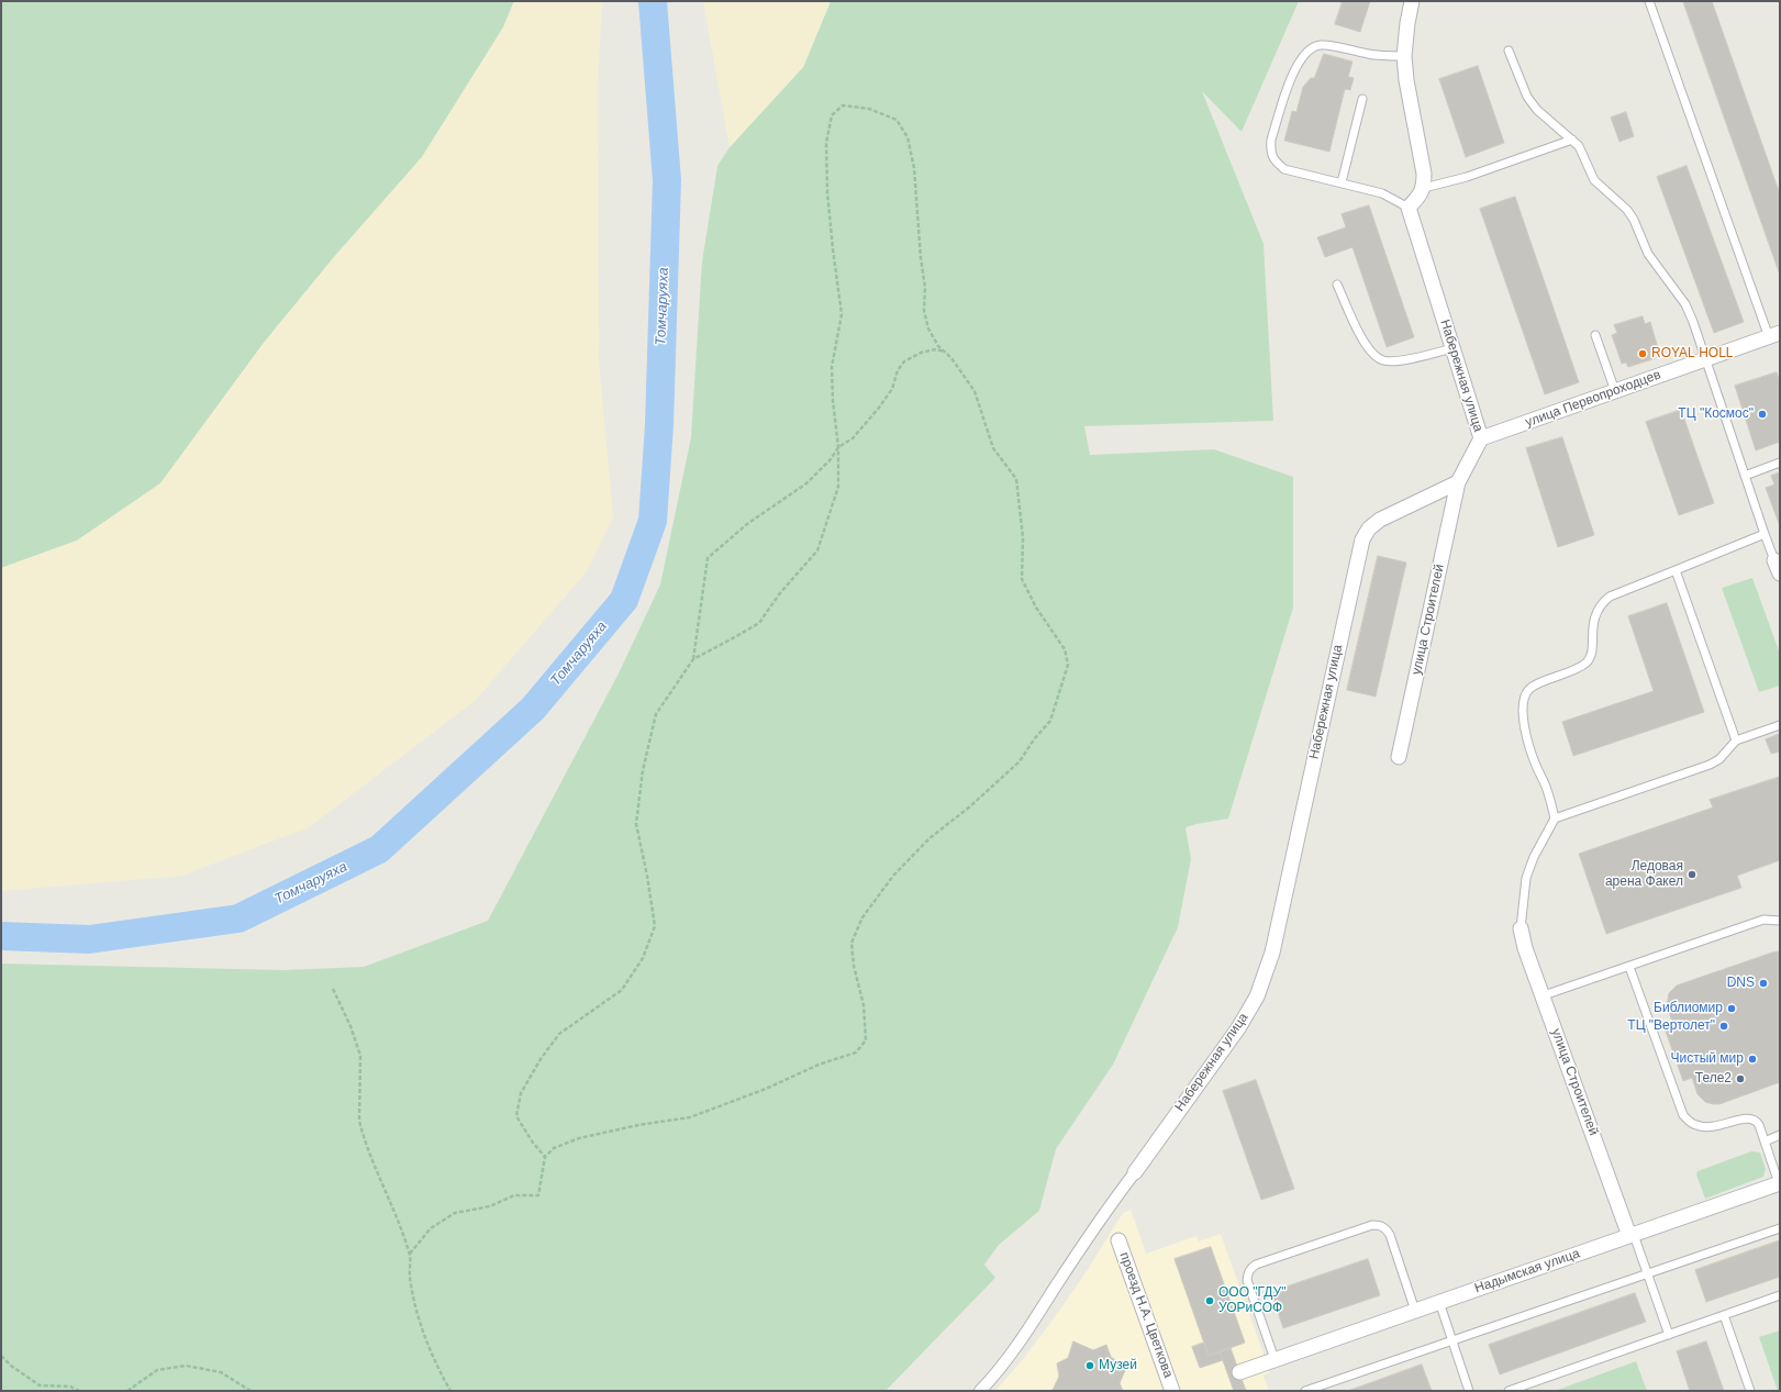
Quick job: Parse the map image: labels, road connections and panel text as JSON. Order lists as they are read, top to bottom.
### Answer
{
  "streets": {
    "street": [
      "Набережная улица",
      "улица Первопроходцев",
      "улица Строителей",
      "Надымская улица",
      "проезд Н.А. Цветкова"
    ]
  },
  "crossings": [
    ["Набережная улица", "улица Первопроходцев"],
    ["Набережная улица", "улица Строителей"],
    ["улица Строителей", "Надымская улица"]
  ],
  "water": ["Томчаруяха"],
  "places": [
    "ROYAL HOLL",
    "ТЦ \"Космос\"",
    "Ледовая арена Факел",
    "DNS",
    "Библиомир",
    "ТЦ \"Вертолет\"",
    "Чистый мир",
    "Теле2",
    "ООО \"ГДУ\" УОРиСОФ",
    "Музей"
  ]
}
